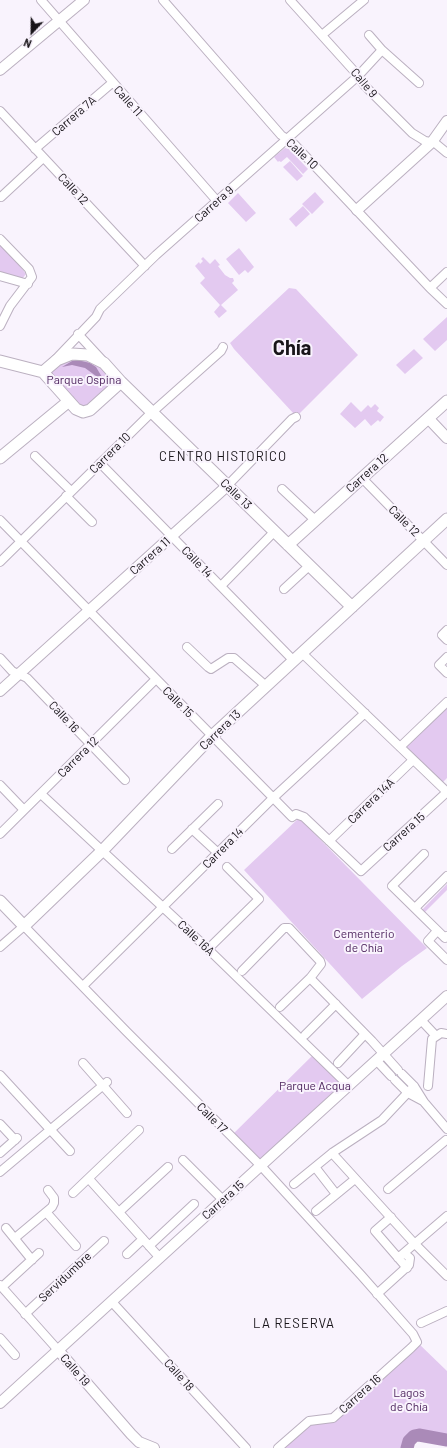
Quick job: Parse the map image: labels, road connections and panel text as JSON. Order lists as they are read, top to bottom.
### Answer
{
  "streets": {
    "main road": [
      "Carrera 12",
      "Calle 13",
      "Carrera 13",
      "Calle 17"
    ],
    "street": [
      "Calle 9",
      "Calle 11",
      "Carrera 7A",
      "Calle 10",
      "Calle 12",
      "Carrera 9",
      "Carrera 10",
      "Carrera 11",
      "Calle 14",
      "Calle 15",
      "Calle 16",
      "Carrera 14A",
      "Carrera 15",
      "Carrera 14",
      "Calle 16A",
      "Servidumbre",
      "Calle 19",
      "Calle 18",
      "Carrera 16"
    ]
  },
  "crossings": [
    ["Calle 9", "Carrera 9"],
    ["Calle 11", "Carrera 7A"],
    ["Calle 11", "Carrera 9"],
    ["Carrera 7A", "Calle 12"],
    ["Calle 10", "Carrera 9"],
    ["Calle 12", "Carrera 9"],
    ["Calle 12", "Carrera 12"],
    ["Calle 12", "Carrera 13"],
    ["Carrera 9", "Calle 13"],
    ["Carrera 10", "Calle 13"],
    ["Carrera 10", "Calle 14"],
    ["Carrera 10", "Calle 15"],
    ["Carrera 12", "Calle 13"],
    ["Carrera 12", "Calle 15"],
    ["Carrera 12", "Calle 16"],
    ["Carrera 12", "Calle 16A"],
    ["Calle 13", "Carrera 11"],
    ["Calle 13", "Carrera 13"],
    ["Carrera 11", "Calle 14"],
    ["Carrera 11", "Calle 15"],
    ["Carrera 11", "Calle 16"],
    ["Calle 14", "Carrera 13"],
    ["Calle 15", "Carrera 13"],
    ["Calle 15", "Carrera 14A"],
    ["Calle 15", "Carrera 15"],
    ["Calle 15", "Carrera 14"],
    ["Carrera 13", "Calle 16A"],
    ["Carrera 13", "Calle 17"],
    ["Carrera 15", "Calle 16A"],
    ["Carrera 15", "Calle 17"],
    ["Carrera 15", "Calle 19"],
    ["Carrera 15", "Calle 18"],
    ["Carrera 14", "Calle 16A"],
    ["Carrera 14", "Calle 17"],
    ["Calle 17", "Carrera 16"],
    ["Servidumbre", "Calle 19"]
  ],
  "districts": ["Chía", "CENTRO HISTORICO", "LA RESERVA"],
  "parks": [
    "Parque Ospina",
    "Cementerio de Chía",
    "Parque Acqua",
    "Lagos de Chía"
  ],
  "north": "bottom"
}
